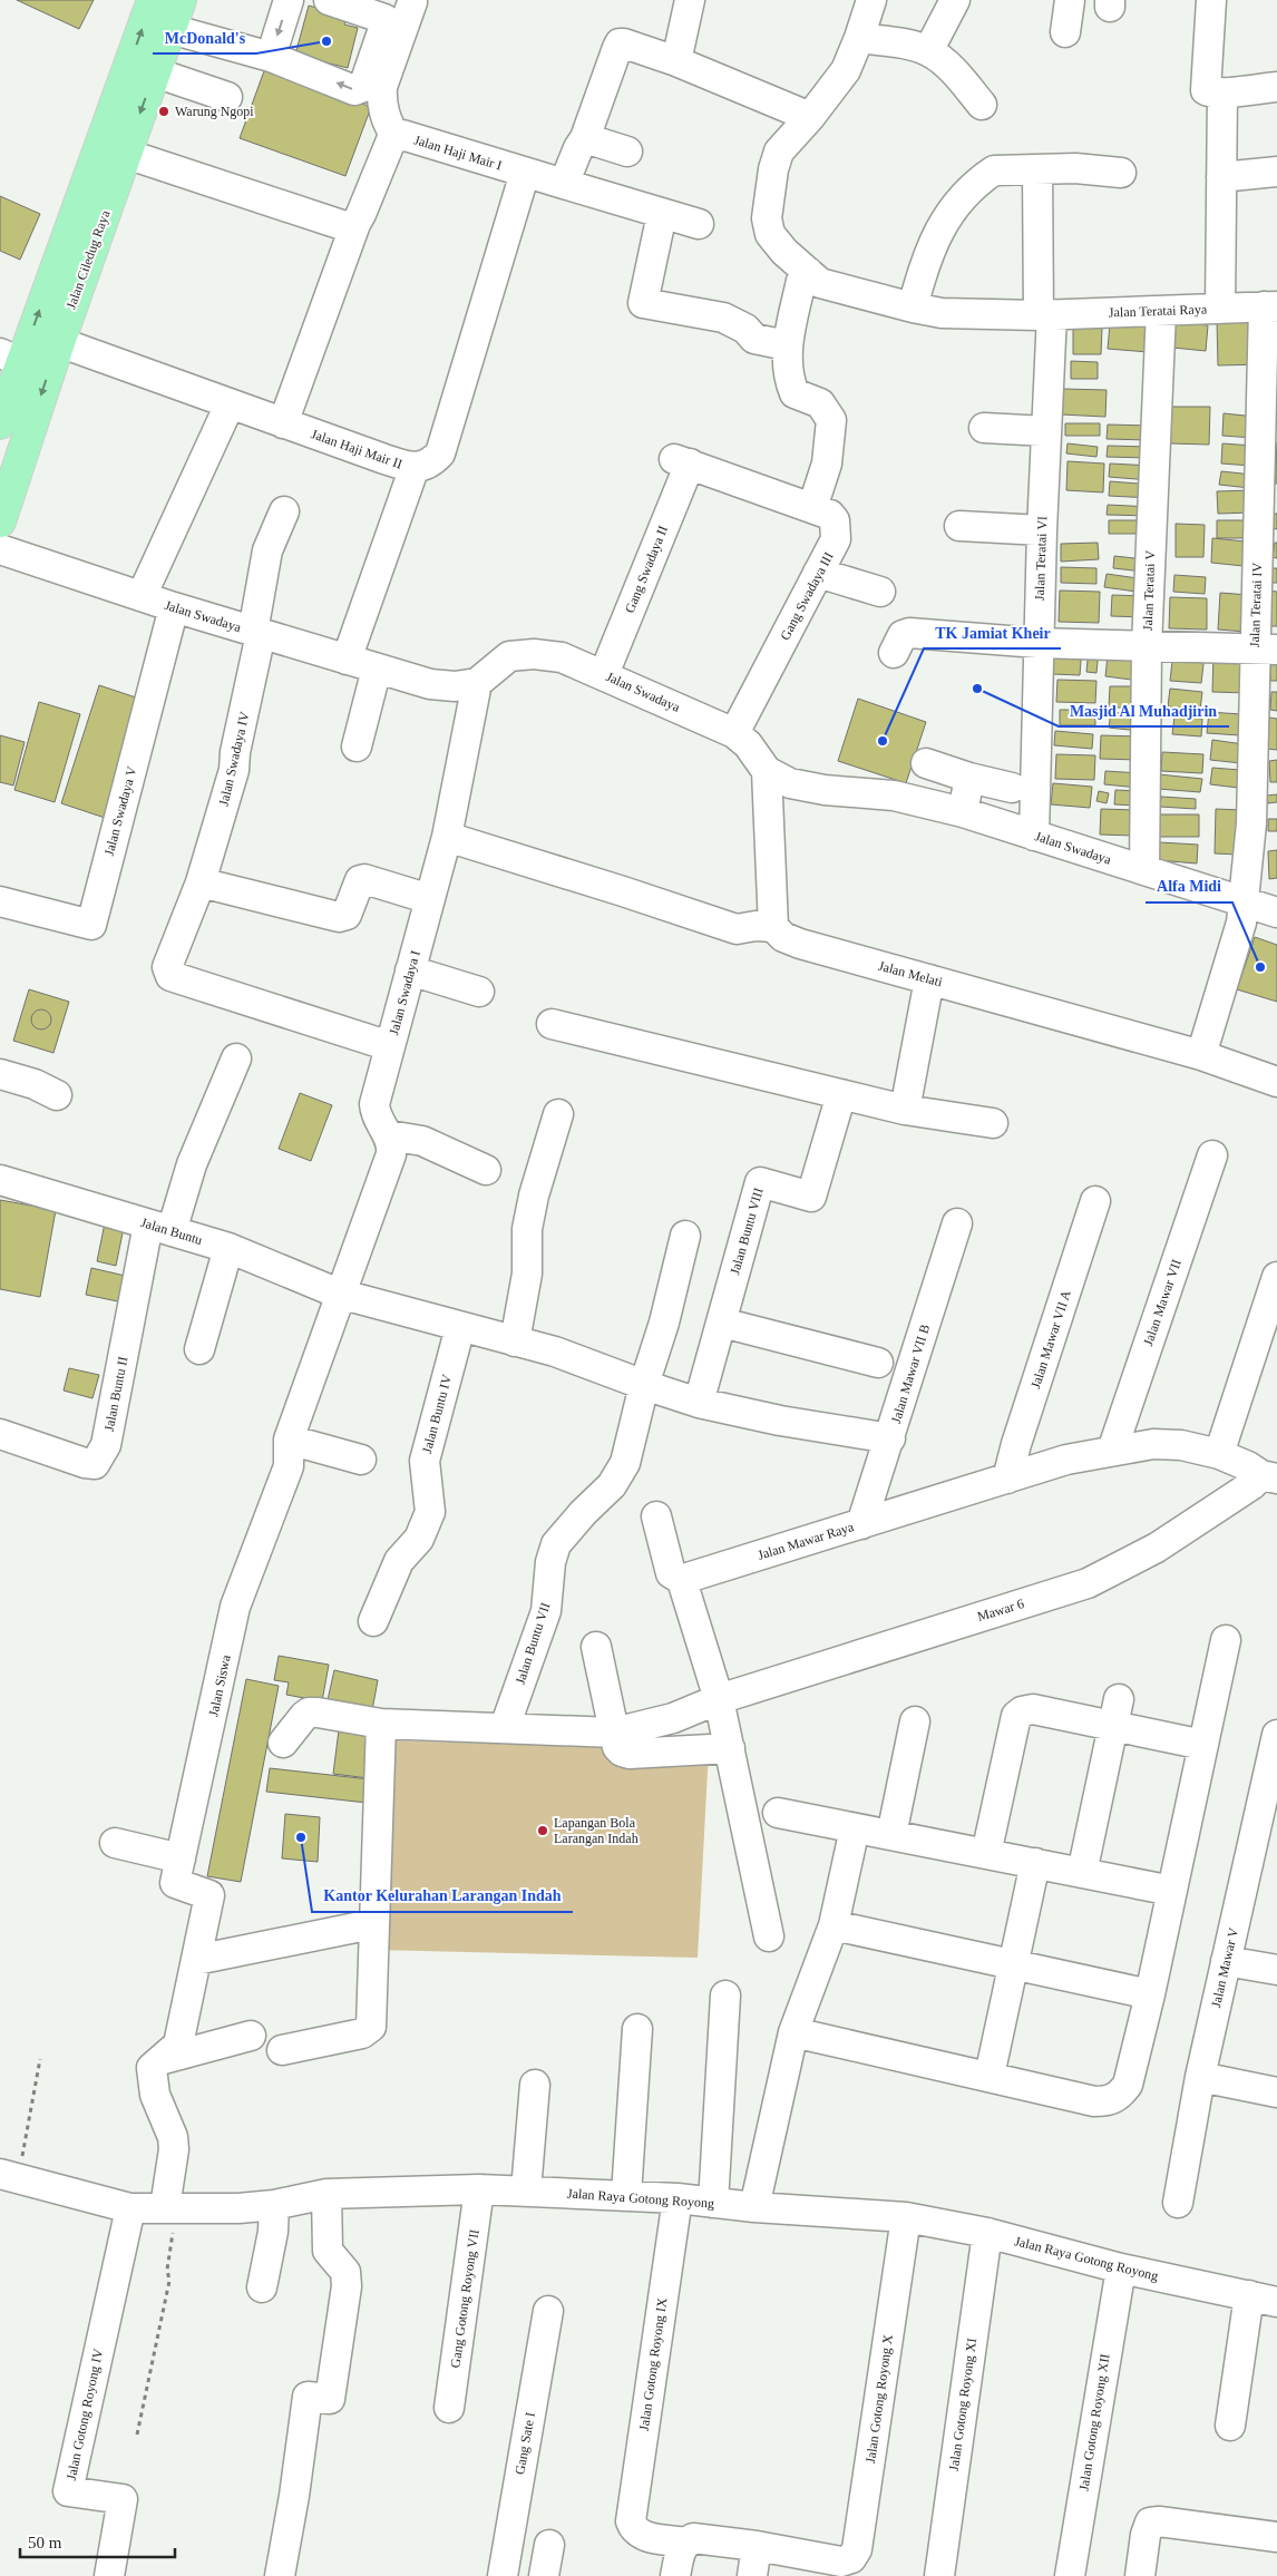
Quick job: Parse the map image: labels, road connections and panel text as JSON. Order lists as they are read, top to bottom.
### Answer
{
  "streets": {
    "main road": ["Jalan Ciledug Raya"],
    "street": [
      "Jalan Haji Mair I",
      "Jalan Teratai Raya",
      "Jalan Haji Mair II",
      "Jalan Teratai VI",
      "Gang Swadaya II",
      "Jalan Teratai V",
      "Gang Swadaya III",
      "Jalan Teratai IV",
      "Jalan Swadaya",
      "Jalan Swadaya IV",
      "Jalan Swadaya V",
      "Jalan Melati",
      "Jalan Swadaya I",
      "Jalan Buntu",
      "Jalan Buntu VIII",
      "Jalan Mawar VII",
      "Jalan Mawar VII A",
      "Jalan Mawar VII B",
      "Jalan Buntu II",
      "Jalan Buntu IV",
      "Jalan Mawar Raya",
      "Mawar 6",
      "Jalan Buntu VII",
      "Jalan Siswa",
      "Jalan Mawar V",
      "Jalan Raya Gotong Royong",
      "Gang Gotong Royong VII",
      "Jalan Gotong Royong IX",
      "Jalan Gotong Royong X",
      "Jalan Gotong Royong XI",
      "Jalan Gotong Royong IV",
      "Jalan Gotong Royong XII",
      "Gang Sate I"
    ]
  },
  "crossings": [
    ["Jalan Haji Mair I", "Jalan Haji Mair II"],
    ["Jalan Ciledug Raya", "Jalan Haji Mair II"],
    ["Jalan Teratai Raya", "Jalan Teratai VI"],
    ["Jalan Teratai Raya", "Jalan Teratai V"],
    ["Jalan Teratai Raya", "Jalan Teratai IV"],
    ["Jalan Teratai VI", "Jalan Swadaya"],
    ["Gang Swadaya II", "Gang Swadaya III"],
    ["Gang Swadaya II", "Jalan Swadaya"],
    ["Jalan Teratai V", "Jalan Swadaya"],
    ["Gang Swadaya III", "Jalan Swadaya"],
    ["Jalan Teratai IV", "Jalan Swadaya"],
    ["Jalan Swadaya", "Jalan Swadaya IV"],
    ["Jalan Swadaya", "Jalan Swadaya V"],
    ["Jalan Swadaya", "Jalan Swadaya I"],
    ["Jalan Swadaya IV", "Jalan Swadaya I"],
    ["Jalan Buntu", "Jalan Buntu VIII"],
    ["Jalan Buntu", "Jalan Mawar VII B"],
    ["Jalan Buntu", "Jalan Buntu II"],
    ["Jalan Buntu", "Jalan Buntu IV"],
    ["Jalan Buntu", "Jalan Buntu VII"],
    ["Jalan Buntu", "Jalan Siswa"],
    ["Jalan Mawar VII", "Jalan Mawar Raya"],
    ["Jalan Mawar VII A", "Jalan Mawar Raya"],
    ["Jalan Mawar VII B", "Jalan Mawar Raya"],
    ["Jalan Mawar Raya", "Mawar 6"],
    ["Mawar 6", "Jalan Buntu VII"],
    ["Jalan Siswa", "Jalan Raya Gotong Royong"],
    ["Jalan Raya Gotong Royong", "Gang Gotong Royong VII"],
    ["Jalan Raya Gotong Royong", "Jalan Gotong Royong IX"],
    ["Jalan Raya Gotong Royong", "Jalan Gotong Royong X"],
    ["Jalan Raya Gotong Royong", "Jalan Gotong Royong XI"],
    ["Jalan Raya Gotong Royong", "Jalan Gotong Royong IV"],
    ["Jalan Raya Gotong Royong", "Jalan Gotong Royong XII"]
  ],
  "places": [
    "McDonald's",
    "Warung Ngopi",
    "Masjid Al Muhadjirin",
    "TK Jamiat Kheir",
    "Alfa Midi",
    "Lapangan Bola Larangan Indah",
    "Kantor Kelurahan Larangan Indah"
  ],
  "scale_bar": "50 m"
}
